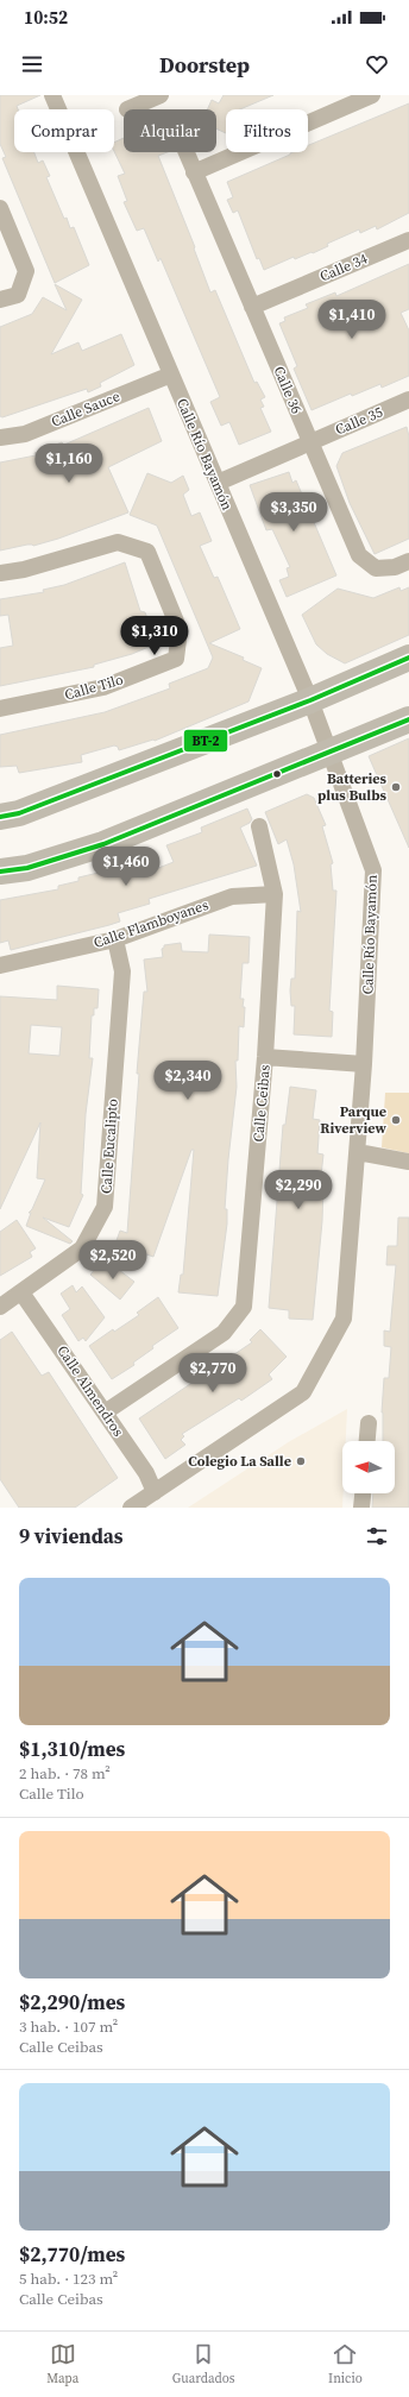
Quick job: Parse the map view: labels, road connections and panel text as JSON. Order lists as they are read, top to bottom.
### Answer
{
  "streets": {
    "street": [
      "Calle 34",
      "Calle 36",
      "Calle Sauce",
      "Calle 35",
      "Calle Río Bayamón",
      "Calle Tilo",
      "Calle Flamboyanes",
      "Calle Ceibas",
      "Calle Eucalipto",
      "Calle Almendros"
    ]
  },
  "crossings": [
    ["Calle 34", "Calle 36"],
    ["Calle 36", "Calle 35"],
    ["Calle Sauce", "Calle Río Bayamón"],
    ["Calle 35", "Calle Río Bayamón"],
    ["Calle Río Bayamón", "Calle Almendros"],
    ["Calle Flamboyanes", "Calle Ceibas"],
    ["Calle Flamboyanes", "Calle Eucalipto"],
    ["Calle Ceibas", "Calle Almendros"],
    ["Calle Eucalipto", "Calle Almendros"]
  ],
  "places": ["Batteries plus Bulbs", "Parque Riverview", "Colegio La Salle"],
  "lines": ["transit line BT-2"],
  "north": "left",
  "page": {
    "status": "10:52",
    "header": "Doorstep",
    "chip": ["Comprar", "Alquilar", "Filtros"],
    "price": [
      "$1,410",
      "$1,160",
      "$3,350",
      "$1,310",
      "$1,460",
      "$2,340",
      "$2,290",
      "$2,520",
      "$2,770"
    ],
    "heading": "9 viviendas",
    "list": [
      {
        "name": "$1,310/mes",
        "note": "2 hab. · 78 m² · Calle Tilo"
      },
      {
        "name": "$2,290/mes",
        "note": "3 hab. · 107 m² · Calle Ceibas"
      },
      {
        "name": "$2,770/mes",
        "note": "5 hab. · 123 m² · Calle Ceibas"
      }
    ],
    "tabs": ["Mapa", "Guardados", "Inicio"]
  }
}
